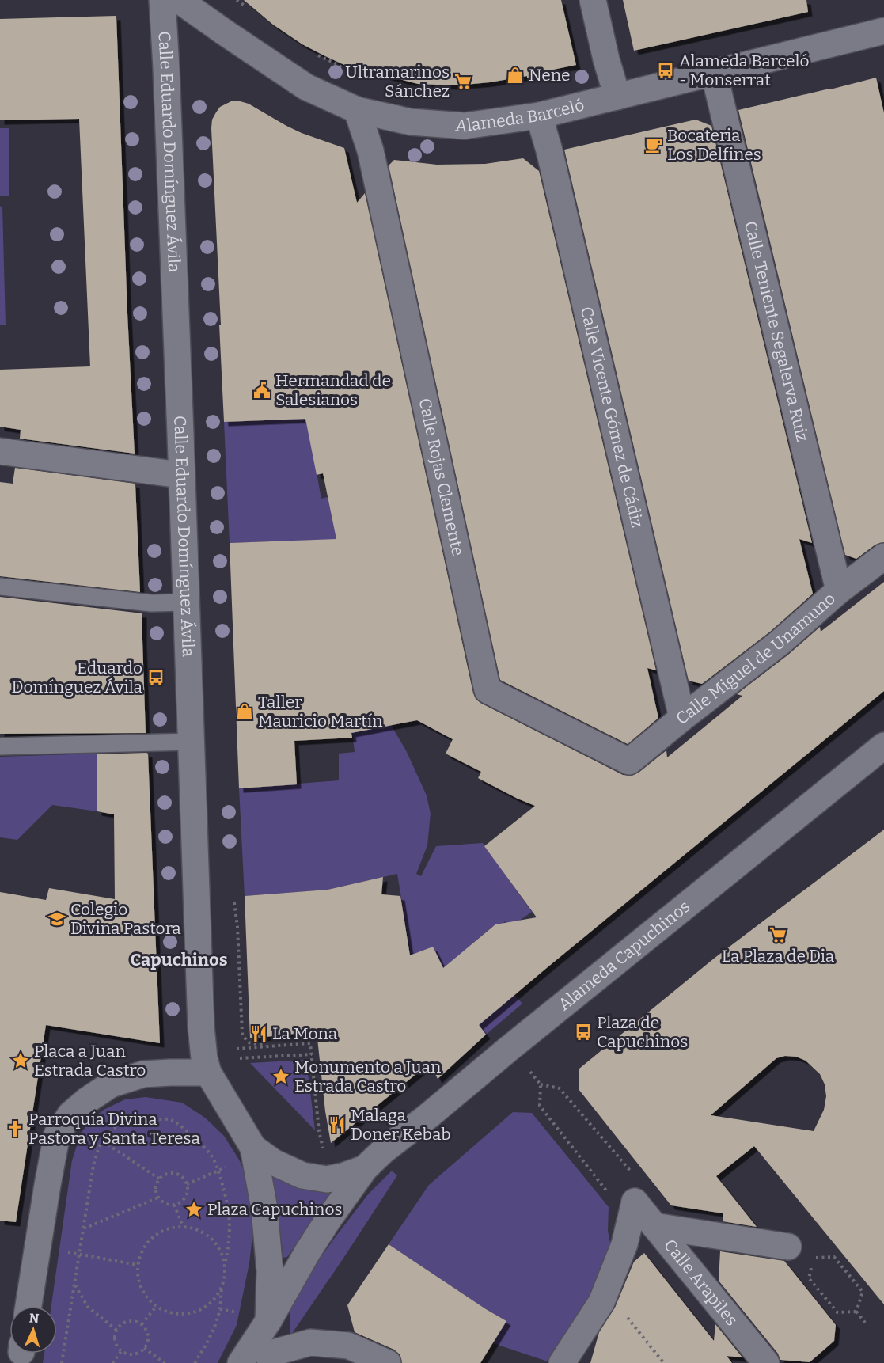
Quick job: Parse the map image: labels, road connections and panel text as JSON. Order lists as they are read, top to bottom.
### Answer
{
  "streets": {
    "street": [
      "Alameda Barceló",
      "Calle Eduardo Domínguez Ávila",
      "Calle Teniente Segalerva Ruiz",
      "Calle Vicente Gómez de Cádiz",
      "Calle Rojas Clemente",
      "Calle Miguel de Unamuno",
      "Alameda Capuchinos",
      "Calle Arapiles"
    ]
  },
  "crossings": [
    ["Alameda Barceló", "Calle Teniente Segalerva Ruiz"],
    ["Alameda Barceló", "Calle Vicente Gómez de Cádiz"],
    ["Alameda Barceló", "Calle Rojas Clemente"],
    ["Calle Teniente Segalerva Ruiz", "Calle Miguel de Unamuno"],
    ["Calle Vicente Gómez de Cádiz", "Calle Miguel de Unamuno"],
    ["Calle Rojas Clemente", "Calle Miguel de Unamuno"]
  ],
  "districts": ["Capuchinos"],
  "places": {
    "bus stop": ["Alameda Barceló - Monserrat", "Eduardo Domínguez Ávila", "Plaza de Capuchinos"],
    "shop": ["Nene", "Taller Mauricio Martín"],
    "supermarket": ["Ultramarinos Sánchez", "La Plaza de Dia"],
    "cafe": ["Bocateria Los Delfines"],
    "public building": ["Hermandad de Salesianos"],
    "school or university": ["Colegio Divina Pastora"],
    "restaurant": ["La Mona", "Malaga Doner Kebab"],
    "place": ["Placa a Juan Estrada Castro", "Monumento a Juan Estrada Castro", "Plaza Capuchinos"],
    "church": ["Parroquía Divina Pastora y Santa Teresa"]
  },
  "north": "top"
}
